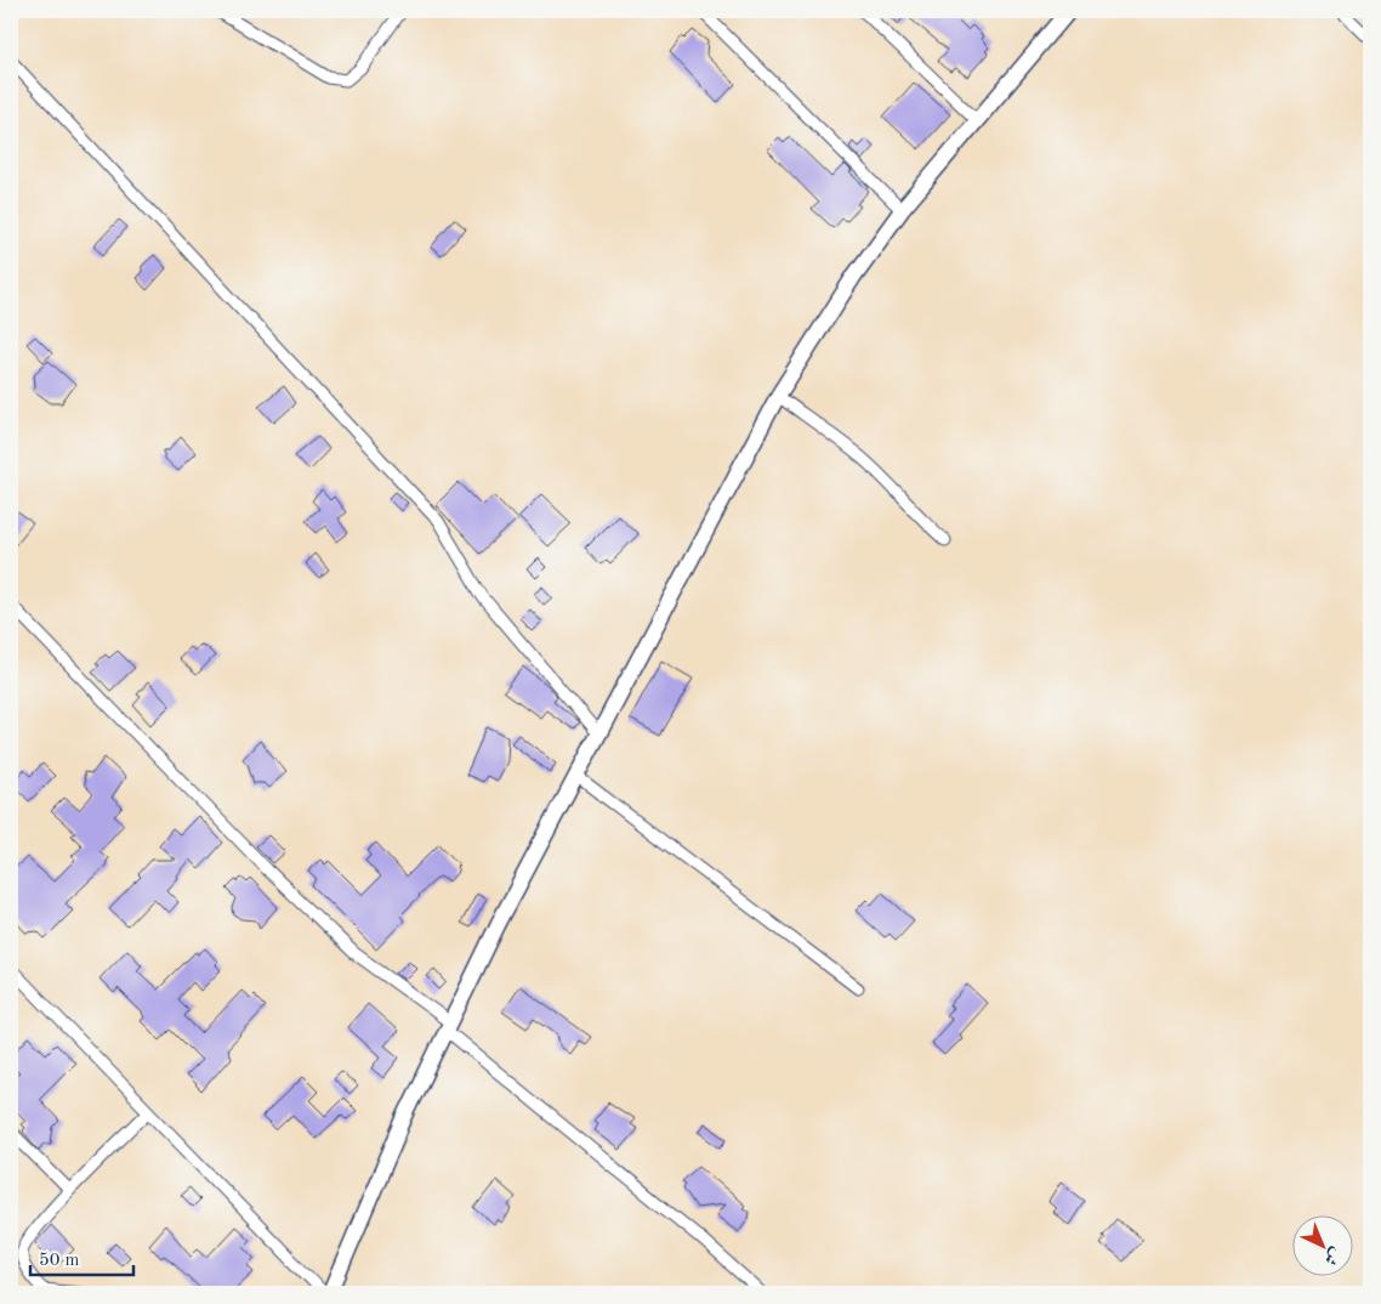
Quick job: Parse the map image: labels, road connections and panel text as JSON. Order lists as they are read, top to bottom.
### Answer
{
  "scale_bar": "50 m",
  "north": "bottom right"
}
